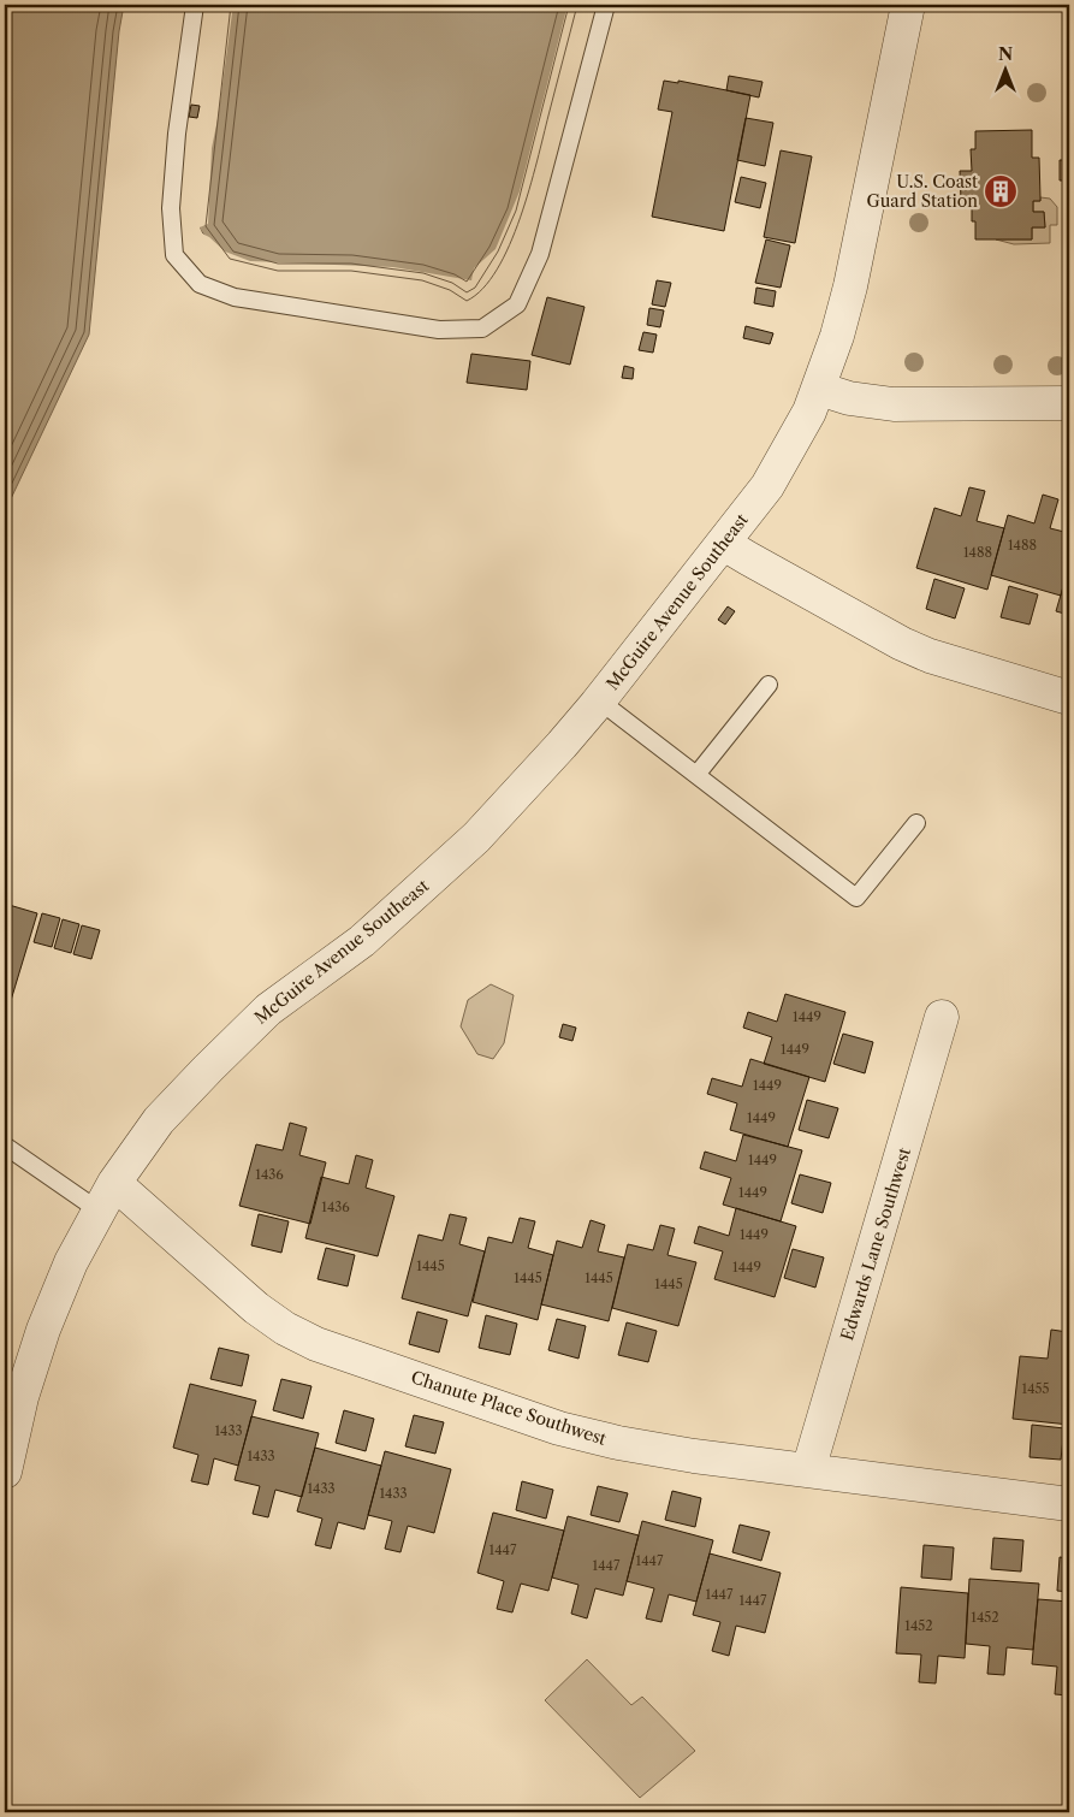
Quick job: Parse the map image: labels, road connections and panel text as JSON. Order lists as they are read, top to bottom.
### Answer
{
  "streets": {
    "street": ["McGuire Avenue Southeast", "Edwards Lane Southwest", "Chanute Place Southwest"]
  },
  "crossings": [
    ["McGuire Avenue Southeast", "Chanute Place Southwest"],
    ["Edwards Lane Southwest", "Chanute Place Southwest"]
  ],
  "places": {
    "building": ["U.S. Coast Guard Station"]
  },
  "house_numbers": [
    "1488",
    "1488",
    "1449",
    "1449",
    "1449",
    "1449",
    "1449",
    "1436",
    "1449",
    "1436",
    "1449",
    "1445",
    "1449",
    "1445",
    "1445",
    "1445",
    "1455",
    "1433",
    "1433",
    "1433",
    "1433",
    "1447",
    "1447",
    "1447",
    "1447",
    "1447",
    "1452",
    "1452"
  ],
  "north": "top"
}
